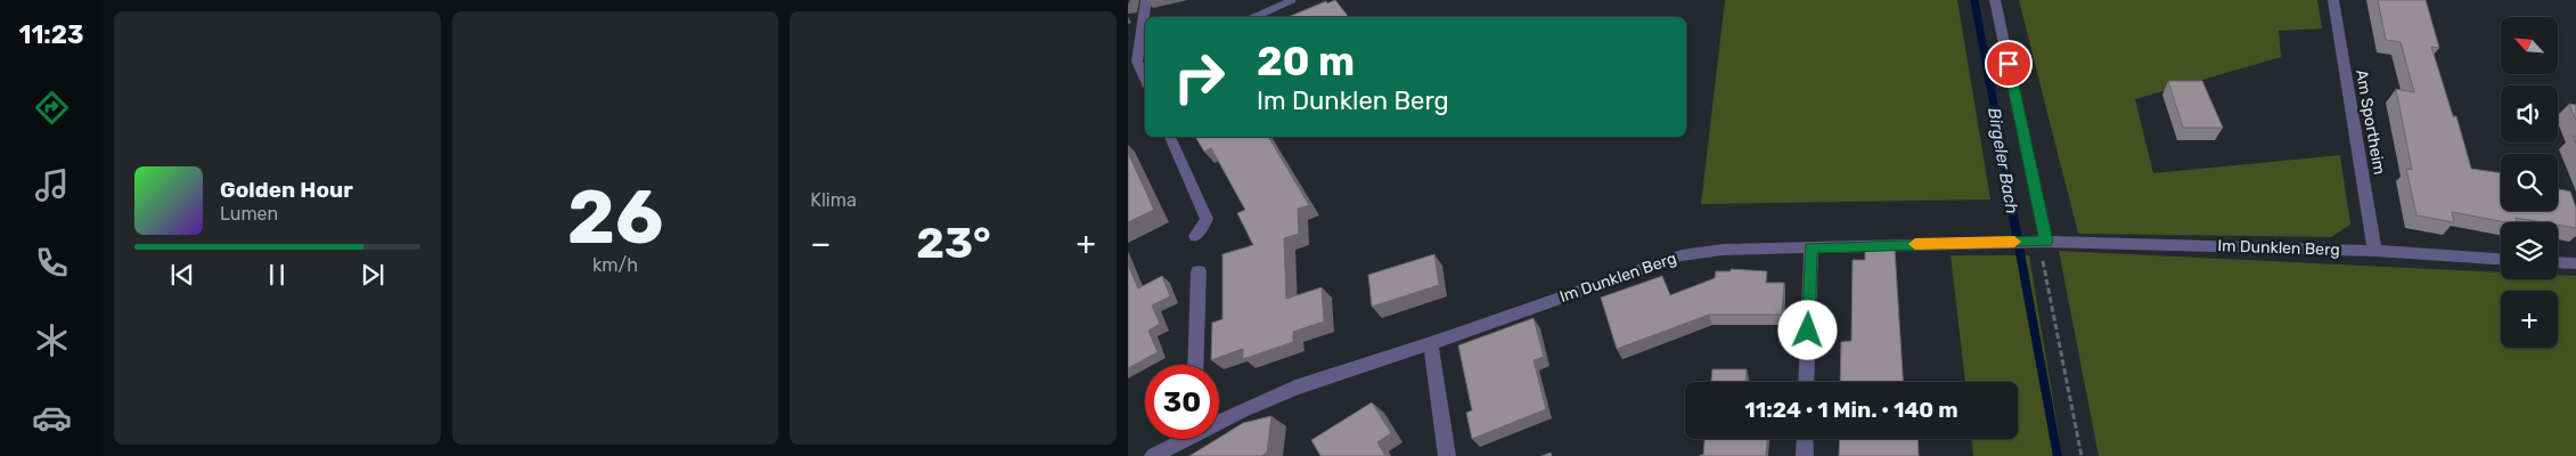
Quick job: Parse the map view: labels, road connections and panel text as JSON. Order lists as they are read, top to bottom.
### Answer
{
  "streets": {
    "street": ["Am Sportheim", "Im Dunklen Berg"]
  },
  "crossings": [
    ["Am Sportheim", "Im Dunklen Berg"]
  ],
  "water": ["Birgeler Bach"],
  "north": "top left",
  "page": {
    "tabs": "11:23",
    "tile": [
      ["26", "km/h"],
      "Klima"
    ],
    "map_buttons": "+",
    "turn": ["20 m", "Im Dunklen Berg"],
    "song": ["Golden Hour", "Lumen"],
    "heat": ["−", "23°", "+"],
    "limit": "30",
    "trip": "11:24 · 1 Min. · 140 m"
  }
}
